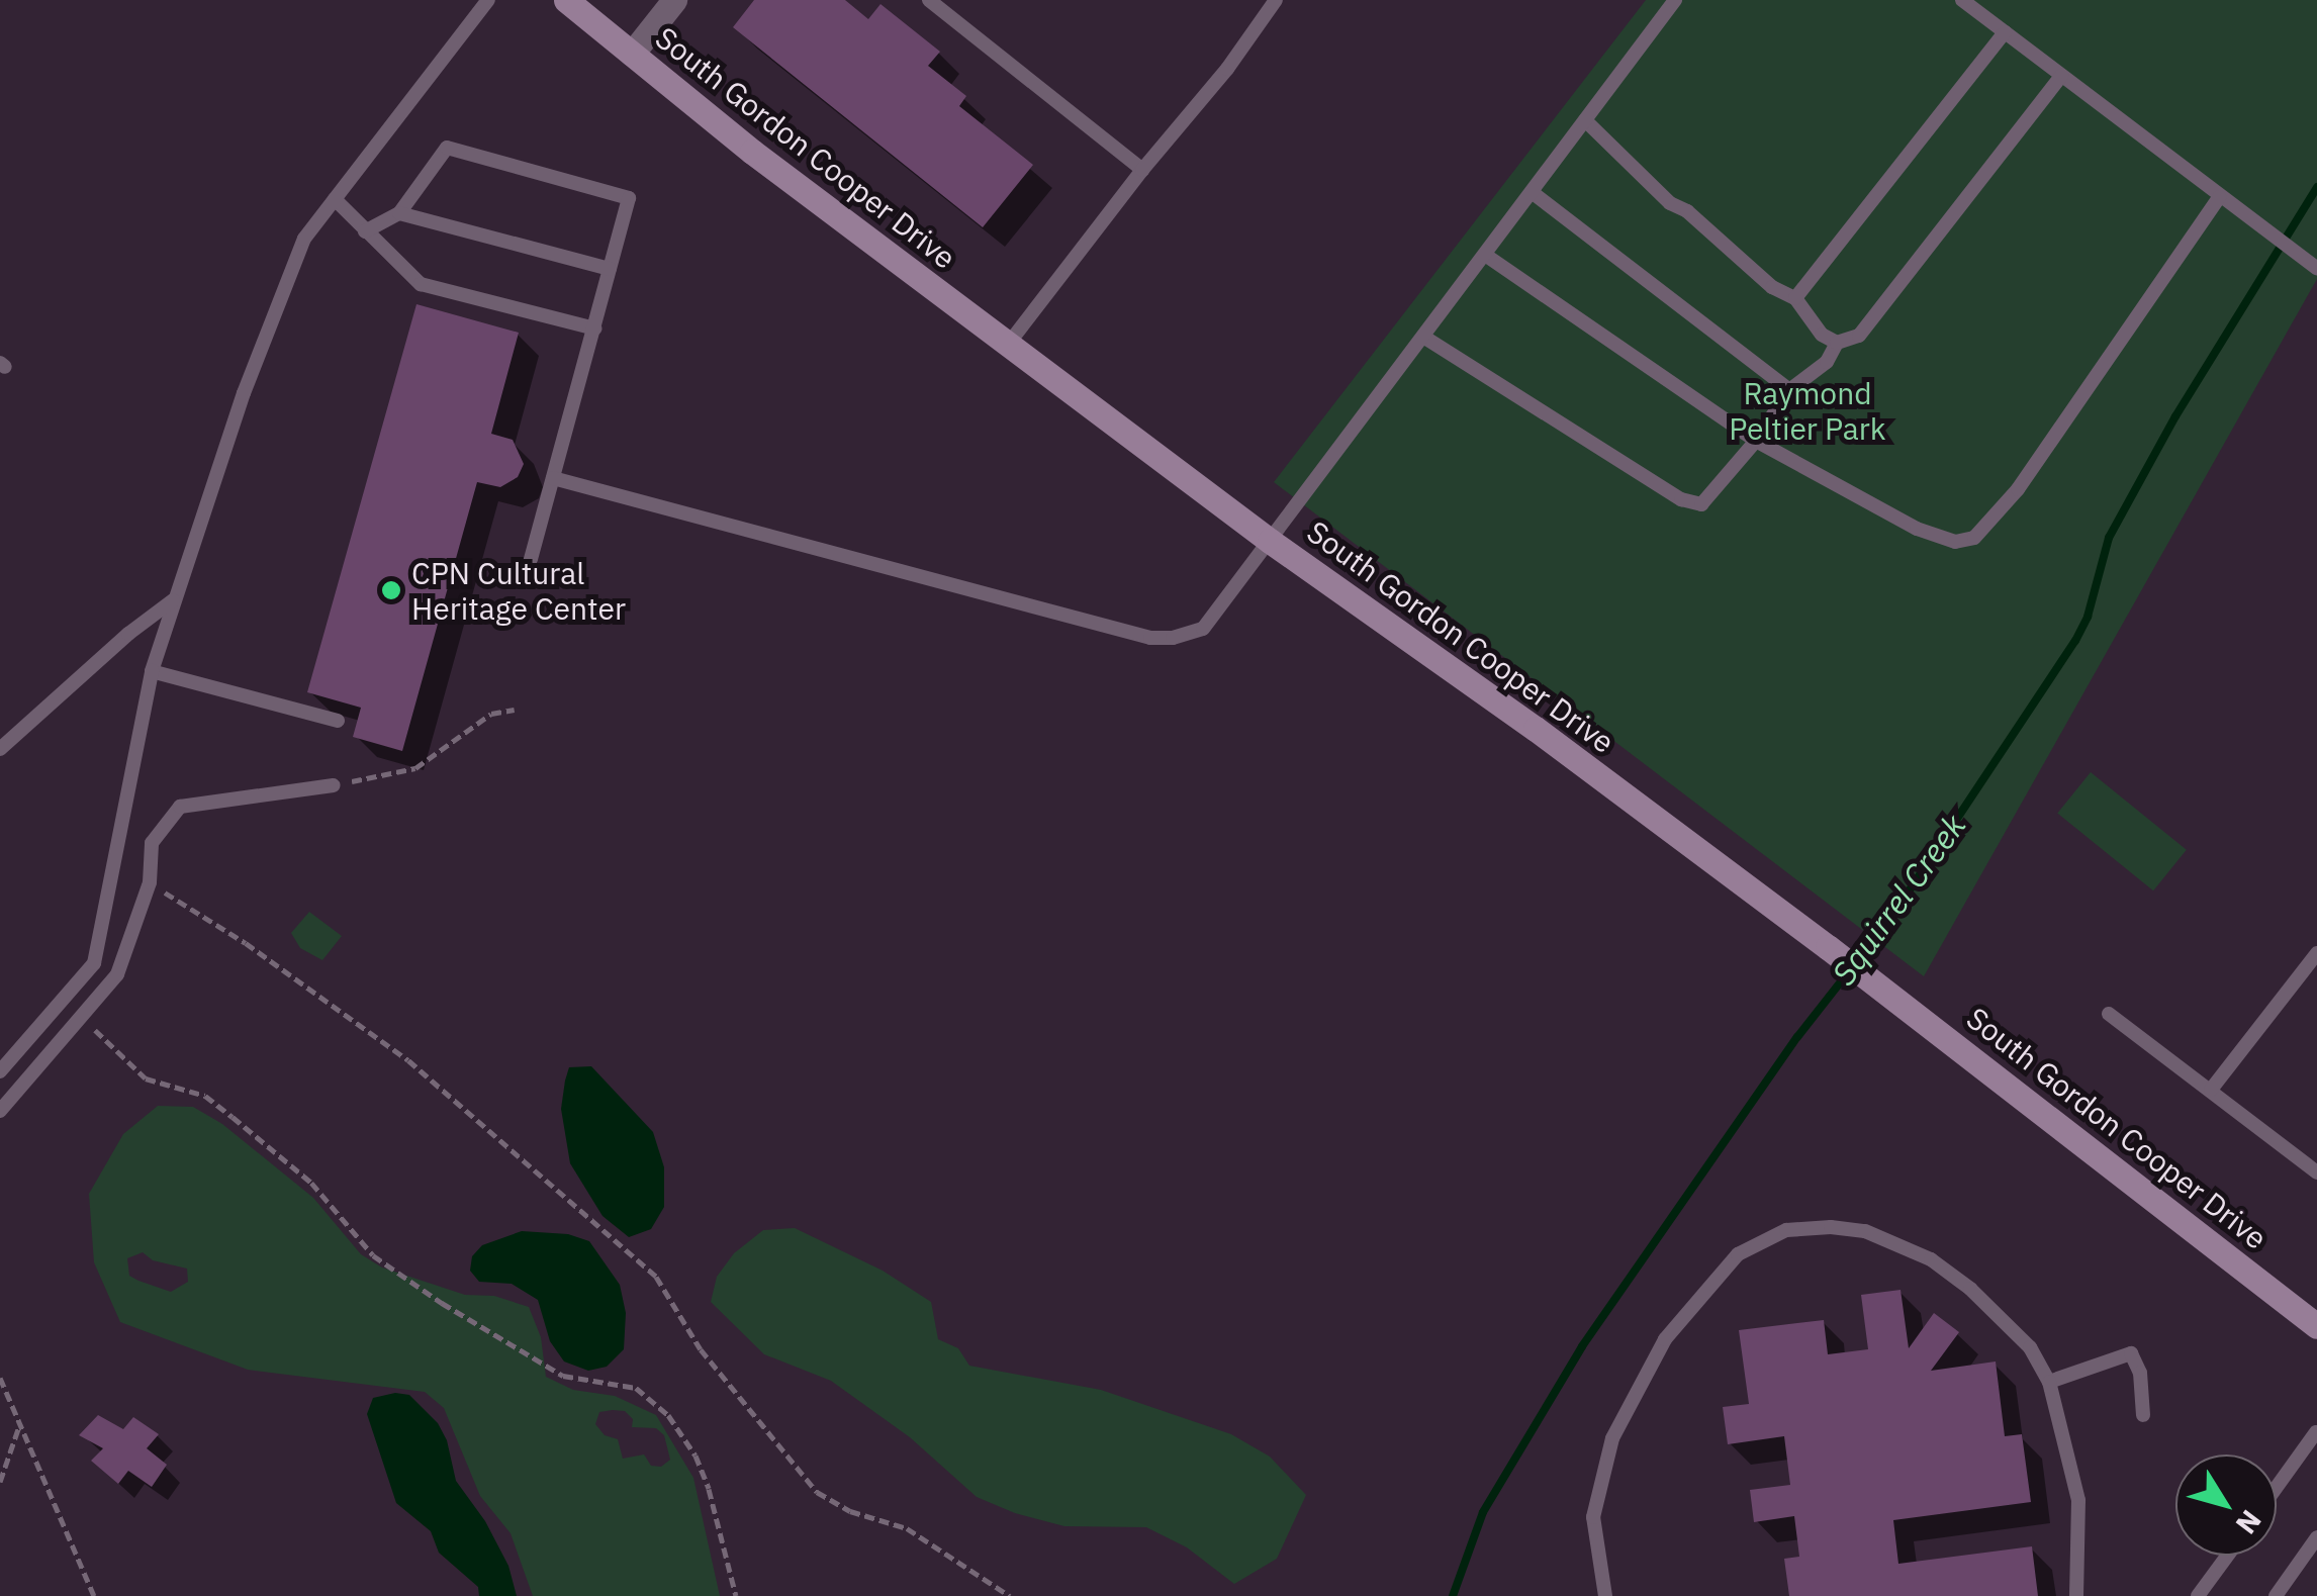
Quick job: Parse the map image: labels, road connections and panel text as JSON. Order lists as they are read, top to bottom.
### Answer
{
  "streets": {
    "main road": ["South Gordon Cooper Drive"]
  },
  "water": ["Squirrel Creek"],
  "parks": ["Raymond Peltier Park"],
  "places": ["CPN Cultural Heritage Center"],
  "north": "bottom right"
}
